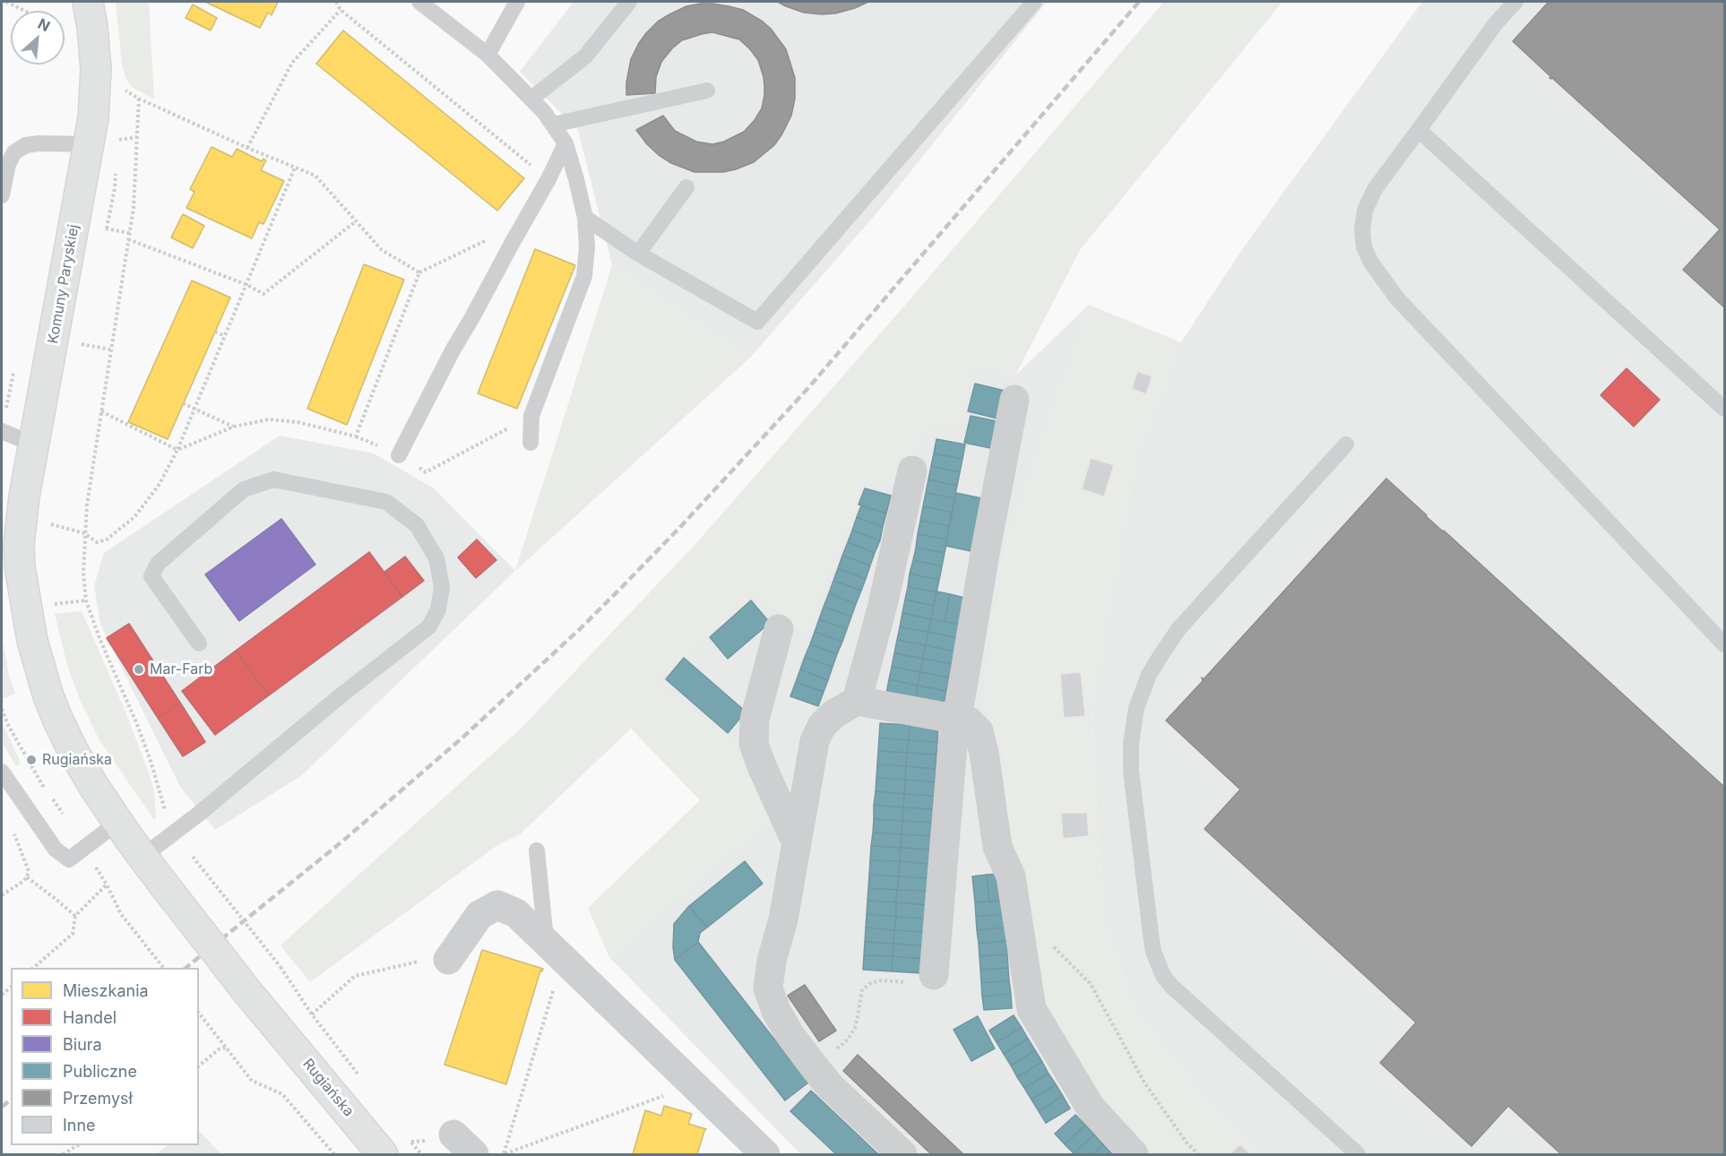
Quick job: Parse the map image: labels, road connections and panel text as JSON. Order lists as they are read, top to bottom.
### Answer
{
  "streets": {
    "street": ["Komuny Paryskiej", "Rugiańska"]
  },
  "crossings": [
    ["Komuny Paryskiej", "Rugiańska"]
  ],
  "places": ["Mar-Farb", "Rugiańska"],
  "legend": [
    "Mieszkania",
    "Handel",
    "Biura",
    "Publiczne",
    "Przemysł",
    "Inne"
  ],
  "north": "top right"
}
